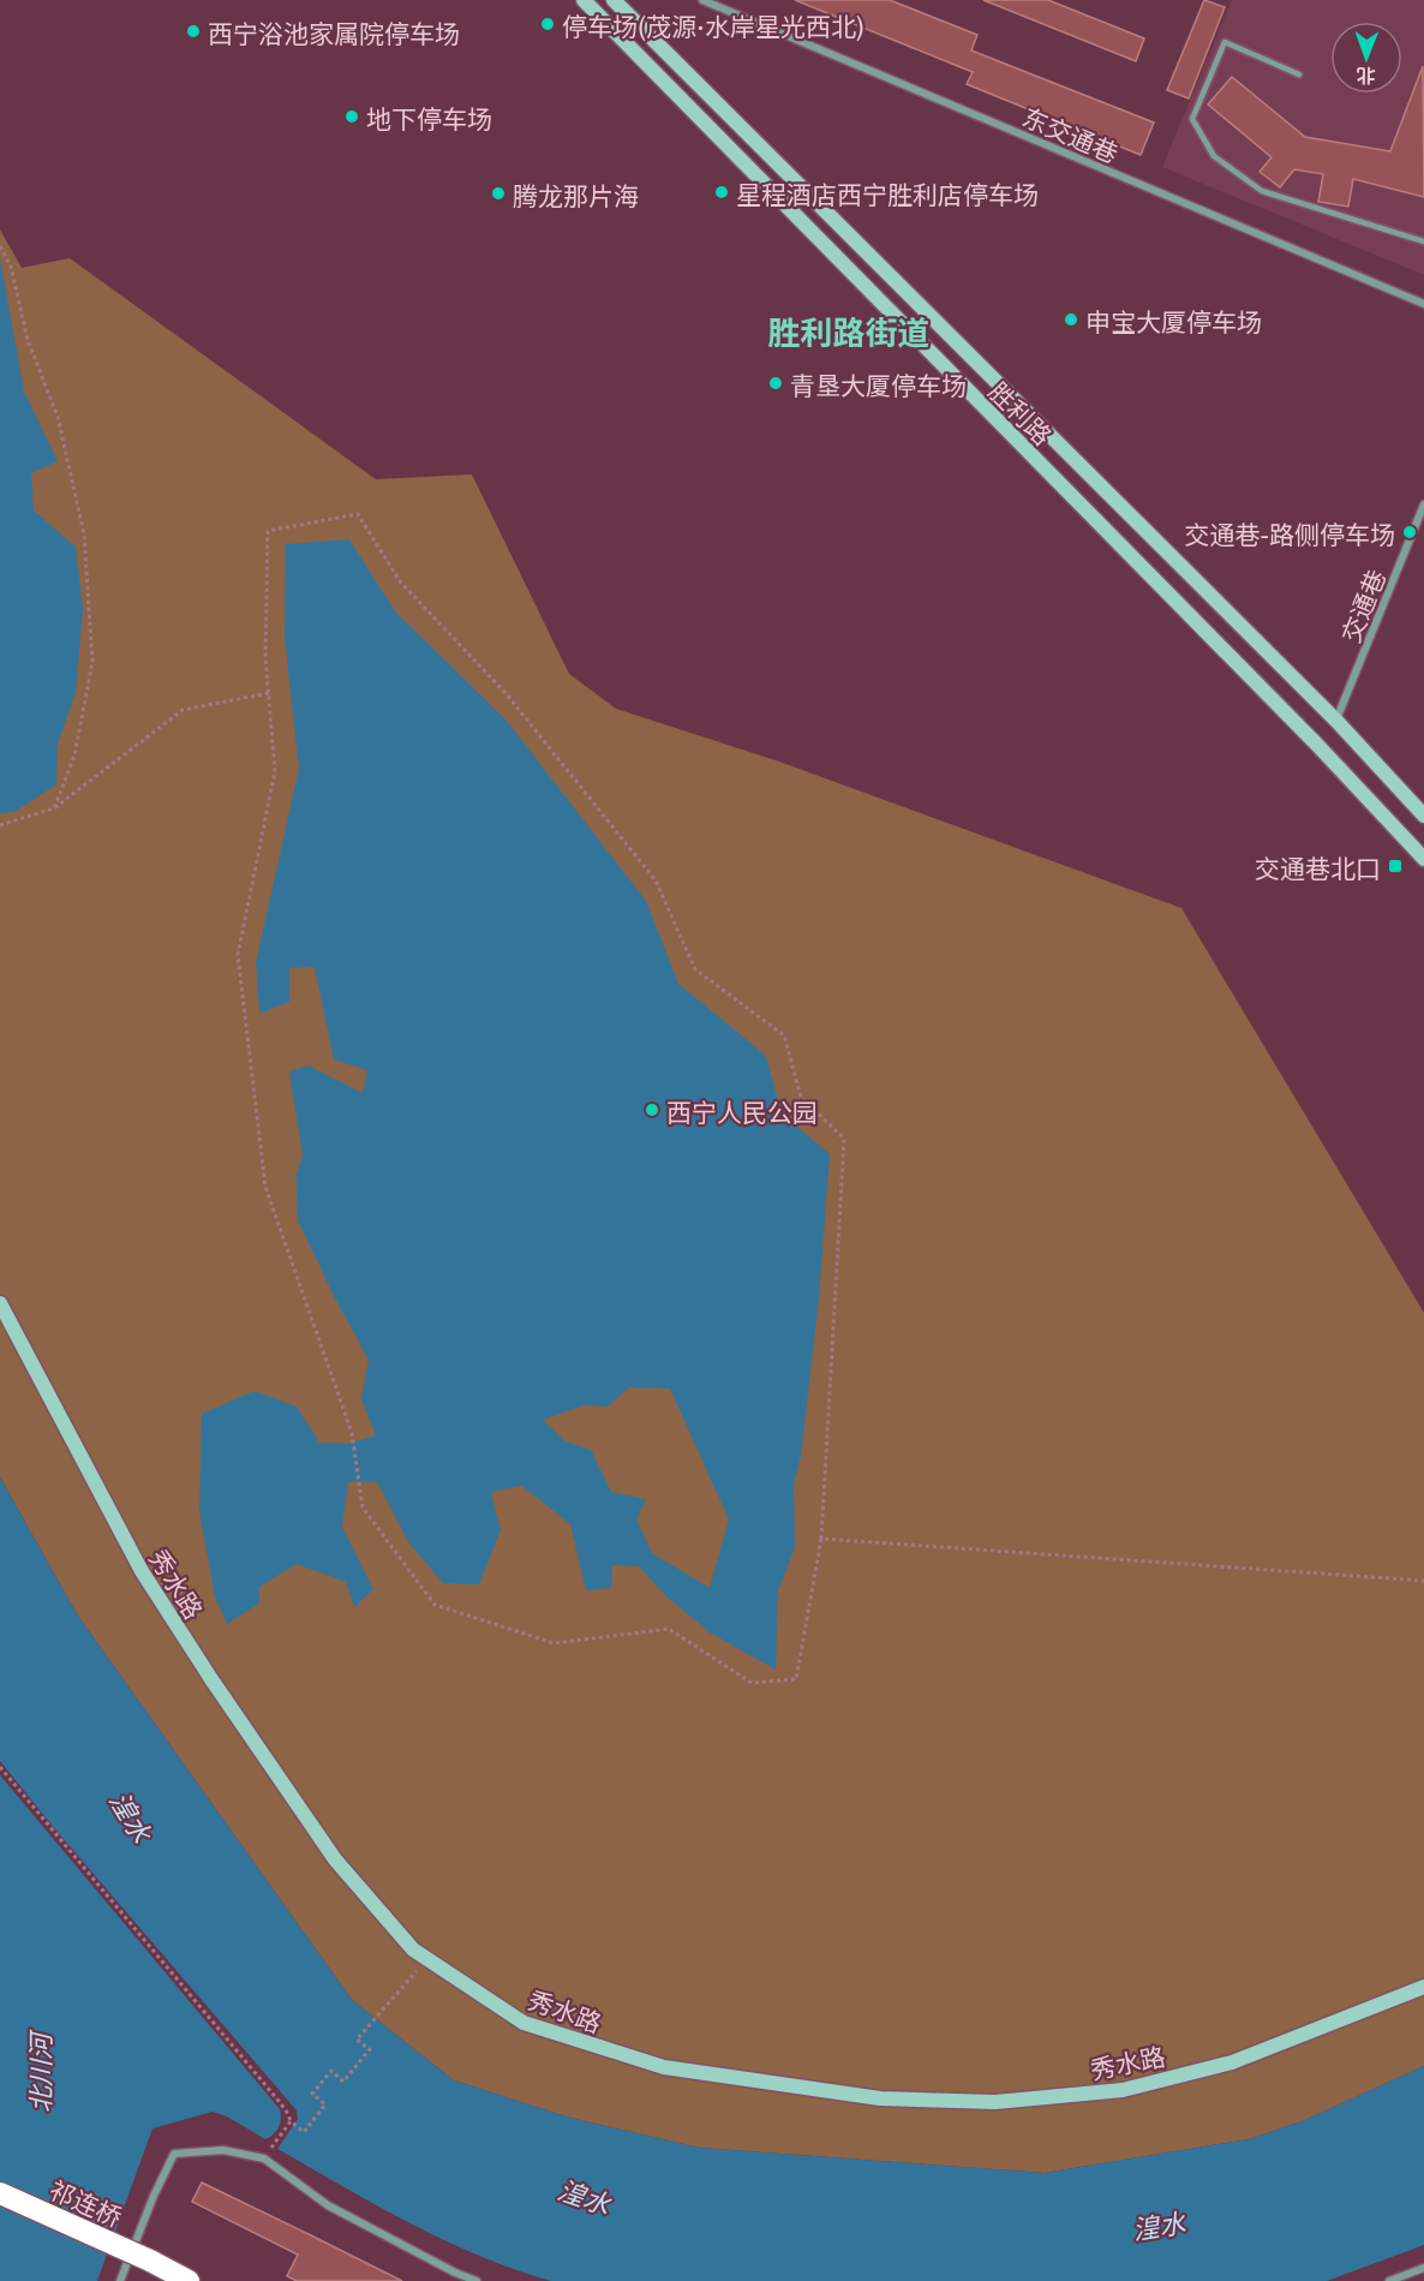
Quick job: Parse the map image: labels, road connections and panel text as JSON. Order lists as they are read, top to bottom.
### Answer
{
  "streets": {
    "highway": ["祁连桥"],
    "main road": ["胜利路", "秀水路"],
    "street": ["东交通巷", "交通巷"]
  },
  "crossings": [
    ["胜利路", "交通巷"]
  ],
  "districts": ["胜利路街道"],
  "water": ["湟水", "北川河"],
  "places": {
    "other": [
      "停车场(茂源·水岸星光西北)",
      "西宁浴池家属院停车场",
      "地下停车场",
      "星程酒店西宁胜利店停车场",
      "腾龙那片海",
      "申宝大厦停车场",
      "青垦大厦停车场",
      "交通巷-路侧停车场",
      "西宁人民公园"
    ],
    "transit": ["交通巷北口"]
  },
  "north": "bottom"
}
